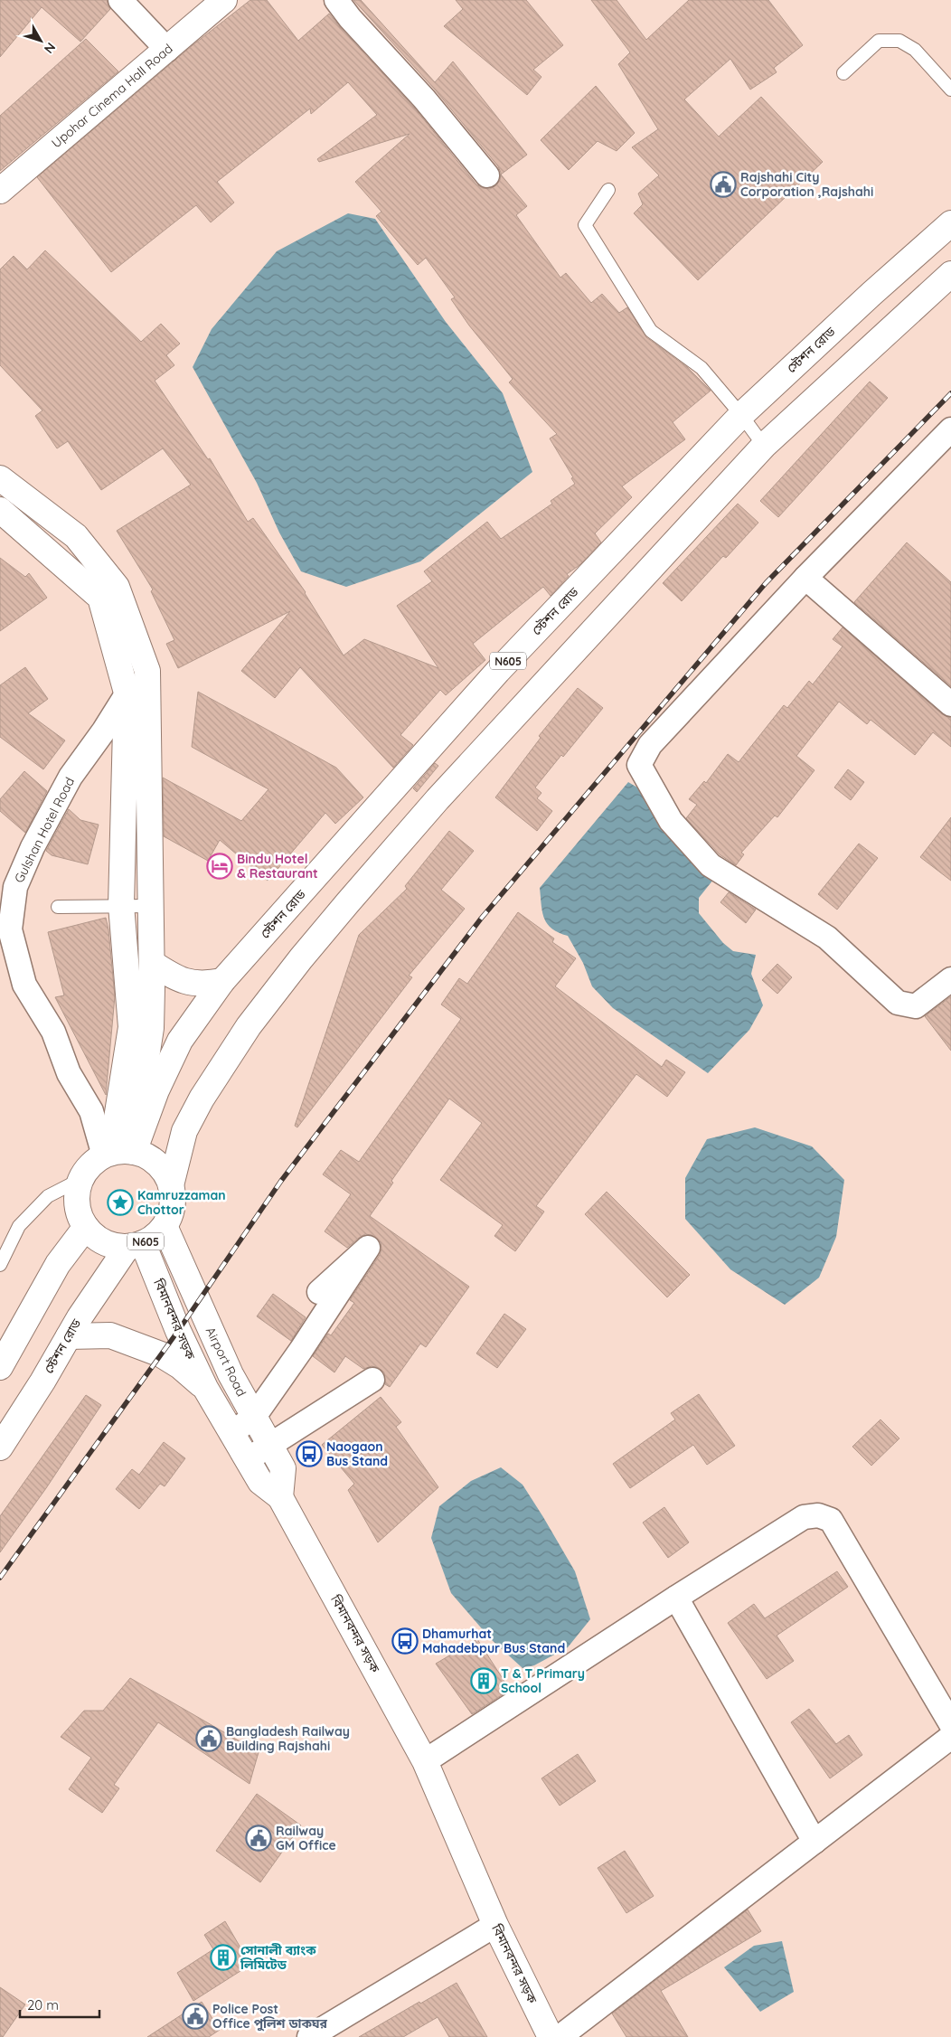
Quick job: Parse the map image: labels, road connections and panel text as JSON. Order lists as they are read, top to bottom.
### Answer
{
  "streets": {
    "main road": [
      "Upohar Cinema Hall Road",
      "স্টেশন রোড",
      "N605",
      "বিমানবন্দর সড়ক",
      "Airport Road"
    ],
    "street": ["Gulshan Hotel Road"]
  },
  "crossings": [
    ["স্টেশন রোড", "N605"],
    ["স্টেশন রোড", "Gulshan Hotel Road"],
    ["স্টেশন রোড", "বিমানবন্দর সড়ক"],
    ["স্টেশন রোড", "Airport Road"],
    ["N605", "Gulshan Hotel Road"],
    ["N605", "বিমানবন্দর সড়ক"],
    ["N605", "Airport Road"],
    ["Gulshan Hotel Road", "বিমানবন্দর সড়ক"],
    ["Gulshan Hotel Road", "Airport Road"],
    ["বিমানবন্দর সড়ক", "Airport Road"]
  ],
  "places": {
    "public building": [
      "Rajshahi City Corporation ,Rajshahi",
      "Bangladesh Railway Building Rajshahi",
      "Railway GM Office",
      "Police Post Office পুলিশ ডাকঘর"
    ],
    "hotel": ["Bindu Hotel & Restaurant"],
    "place": ["Kamruzzaman Chottor"],
    "bus stop": ["Naogaon Bus Stand", "Dhamurhat Mahadebpur Bus Stand"],
    "building": ["T & T Primary School", "সোনালী ব্যাংক লিমিটেড"]
  },
  "scale_bar": "20 m",
  "north": "bottom right"
}
